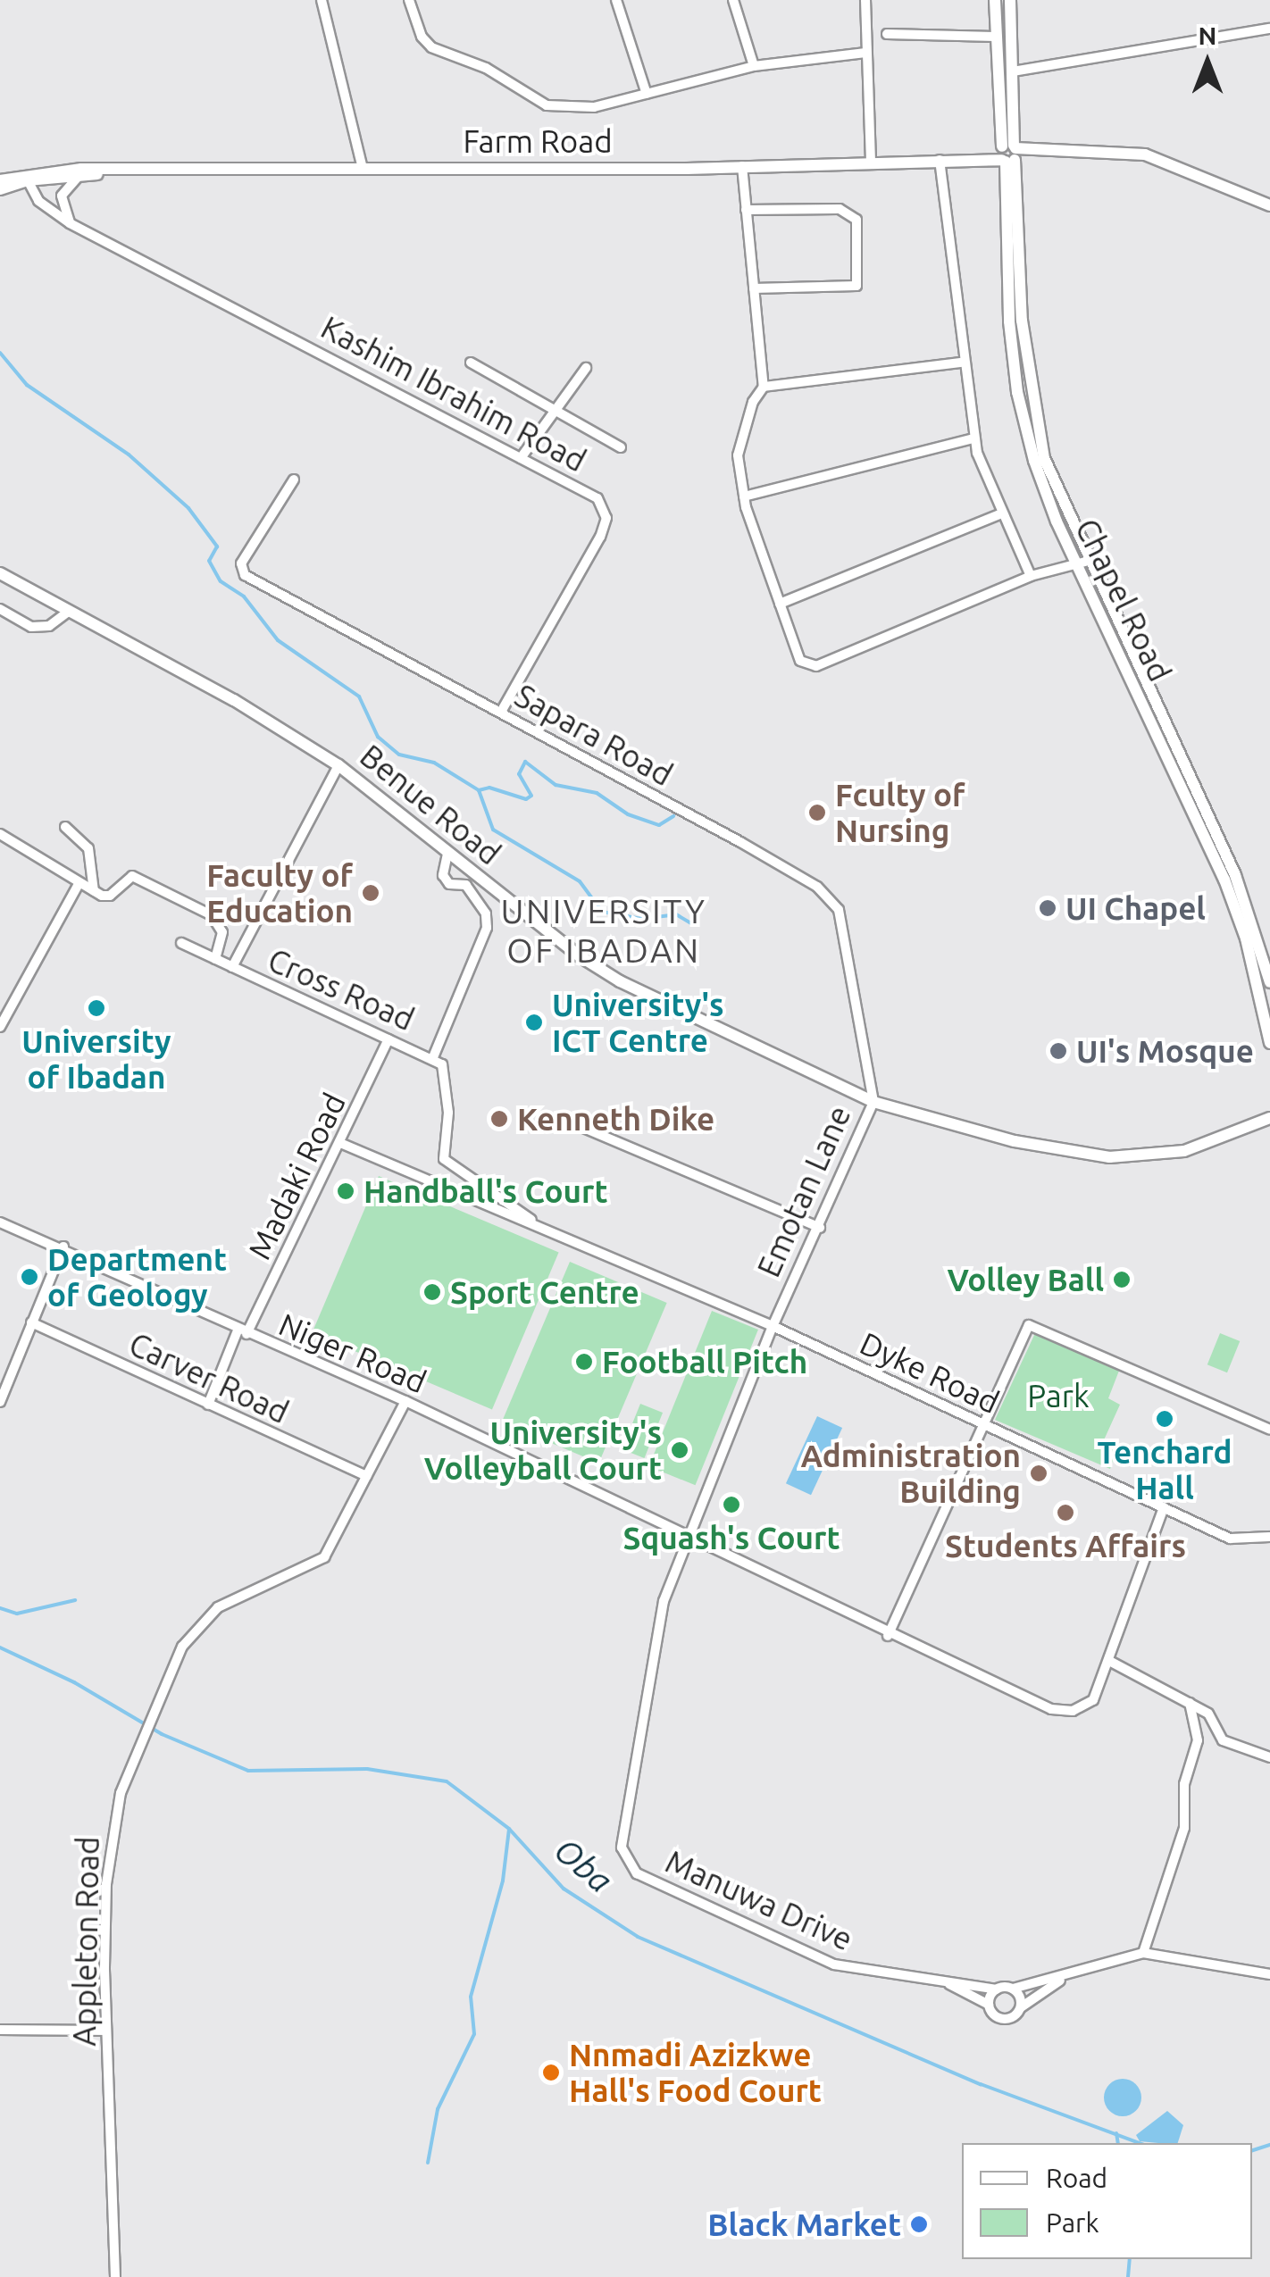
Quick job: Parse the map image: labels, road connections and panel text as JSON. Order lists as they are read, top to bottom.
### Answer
{
  "streets": {
    "street": [
      "Farm Road",
      "Kashim Ibrahim Road",
      "Chapel Road",
      "Sapara Road",
      "Benue Road",
      "Cross Road",
      "Madaki Road",
      "Emotan Lane",
      "Niger Road",
      "Dyke Road",
      "Carver Road",
      "Manuwa Drive",
      "Appleton Road"
    ]
  },
  "crossings": [
    ["Farm Road", "Kashim Ibrahim Road"],
    ["Farm Road", "Chapel Road"],
    ["Kashim Ibrahim Road", "Sapara Road"],
    ["Sapara Road", "Benue Road"],
    ["Sapara Road", "Emotan Lane"],
    ["Benue Road", "Emotan Lane"],
    ["Cross Road", "Madaki Road"],
    ["Madaki Road", "Niger Road"],
    ["Madaki Road", "Carver Road"],
    ["Emotan Lane", "Niger Road"],
    ["Emotan Lane", "Dyke Road"],
    ["Emotan Lane", "Manuwa Drive"],
    ["Niger Road", "Manuwa Drive"],
    ["Niger Road", "Appleton Road"],
    ["Carver Road", "Appleton Road"]
  ],
  "districts": ["UNIVERSITY OF IBADAN"],
  "water": ["Oba"],
  "parks": ["Park"],
  "places": [
    "Fculty of Nursing",
    "Faculty of Education",
    "UI Chapel",
    "University of Ibadan",
    "University's ICT Centre",
    "UI's Mosque",
    "Kenneth Dike",
    "Handball's Court",
    "Department of Geology",
    "Volley Ball",
    "Sport Centre",
    "Football Pitch",
    "Tenchard Hall",
    "University's Volleyball Court",
    "Administration Building",
    "Squash's Court",
    "Students Affairs",
    "Nnmadi Azizkwe Hall's Food Court",
    "Black Market"
  ],
  "legend": ["Road", "Park"],
  "north": "top"
}
